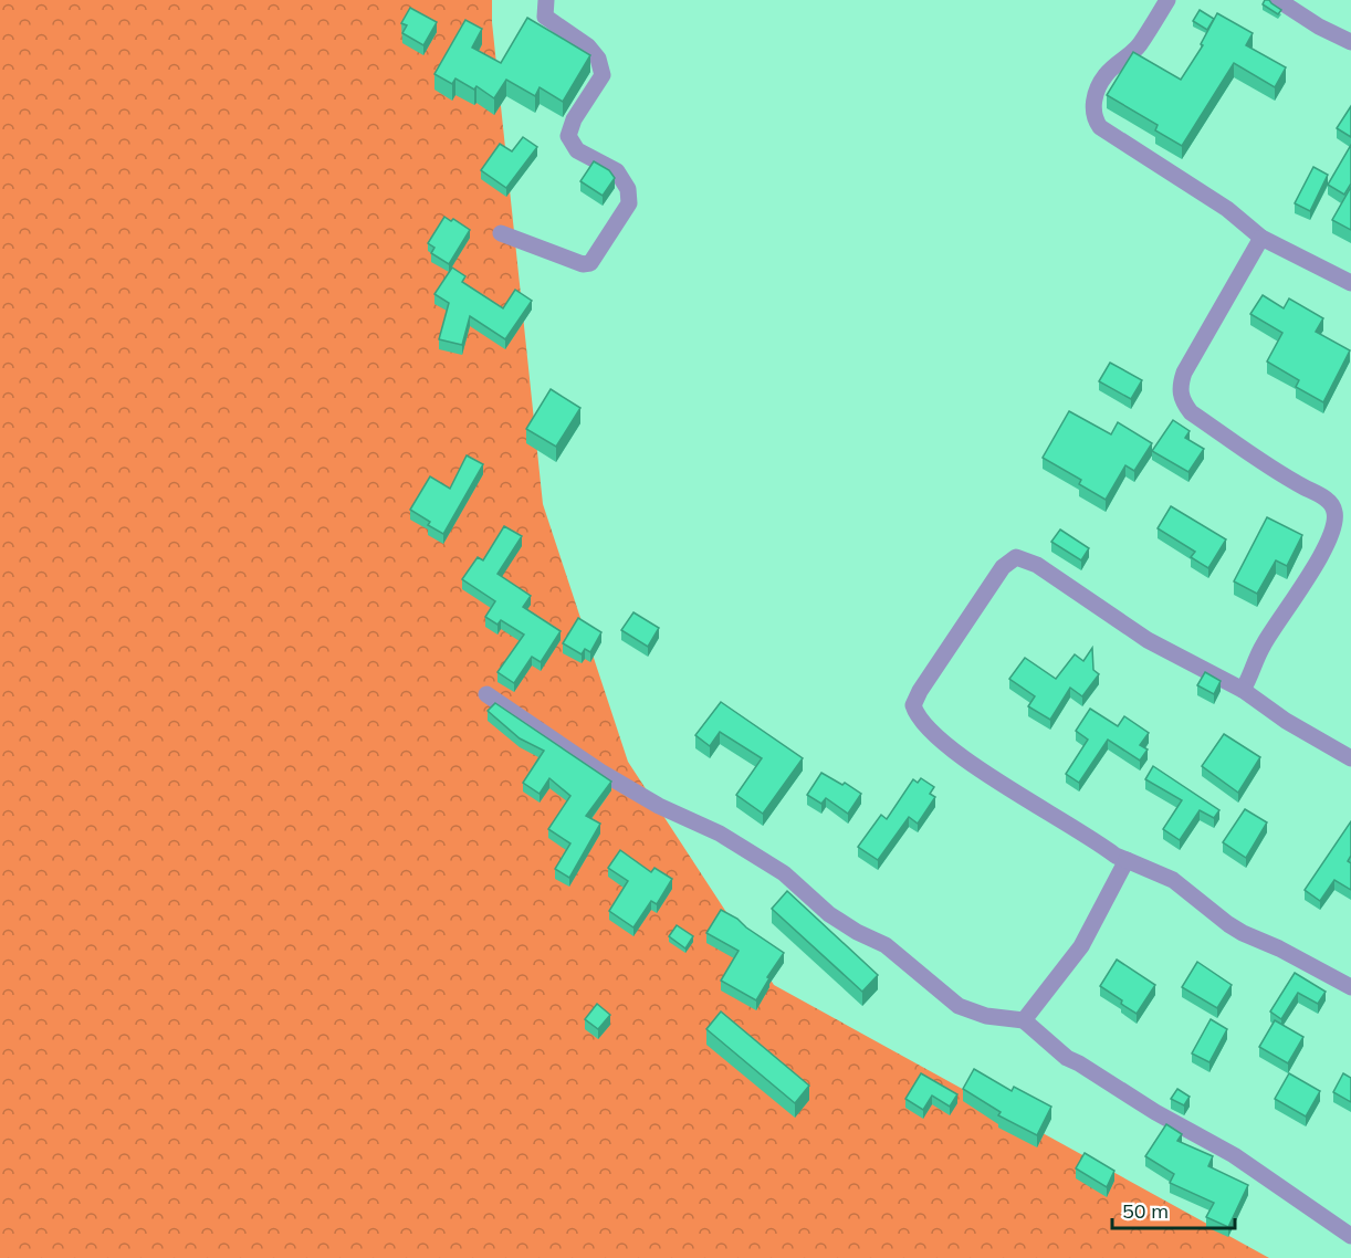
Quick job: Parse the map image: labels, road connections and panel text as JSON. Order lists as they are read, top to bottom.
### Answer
{
  "scale_bar": "50 m"
}
